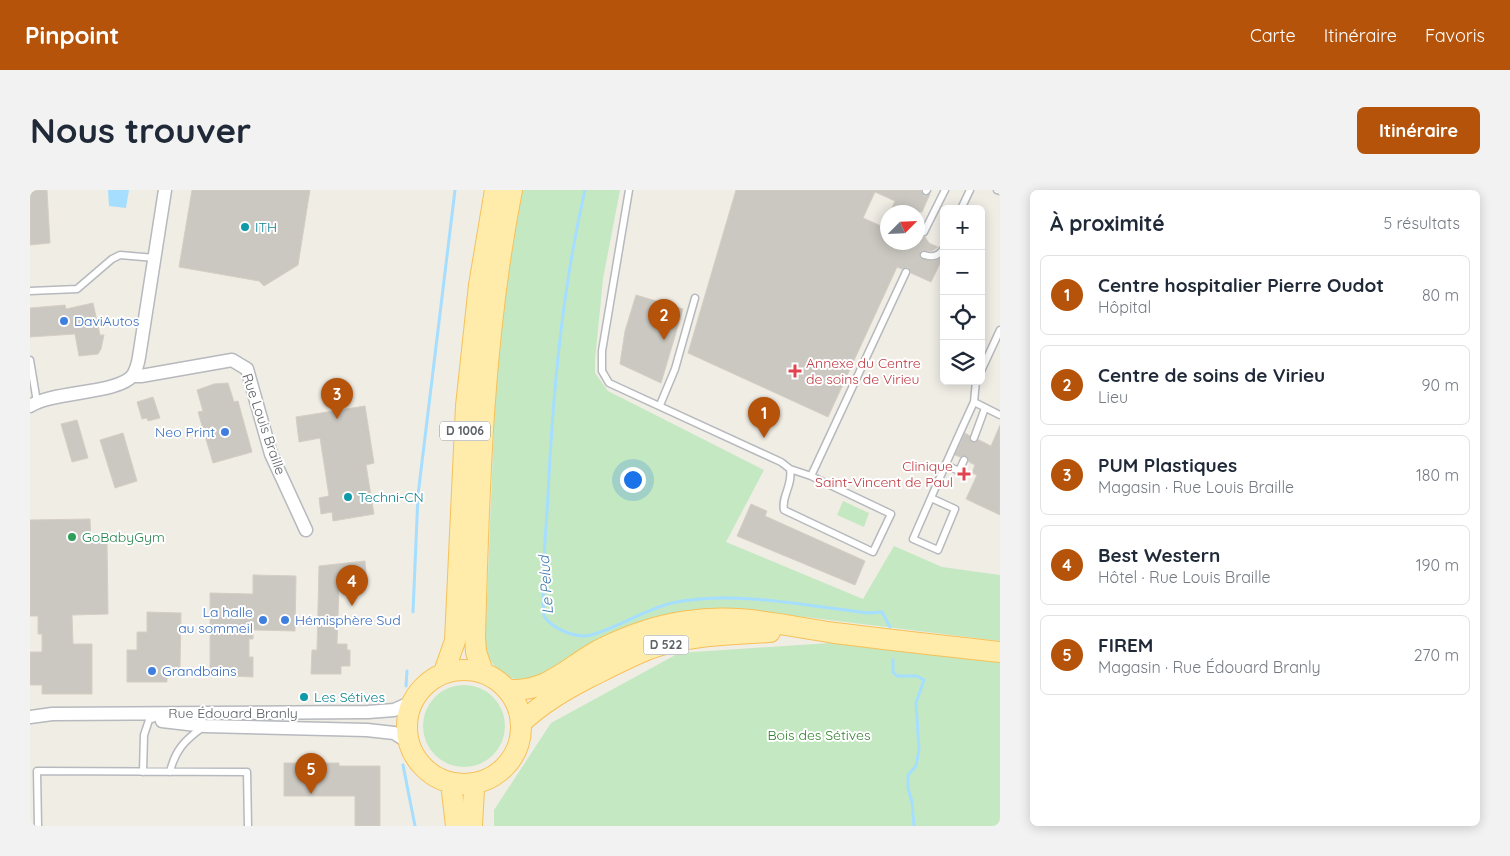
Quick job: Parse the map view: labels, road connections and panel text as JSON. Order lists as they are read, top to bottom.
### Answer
{
  "streets": {
    "main road": ["D 1006", "D 522"],
    "street": ["Rue Louis Braille", "Rue Édouard Branly"]
  },
  "crossings": [
    ["D 1006", "D 522"],
    ["D 1006", "Rue Édouard Branly"],
    ["D 522", "Rue Édouard Branly"]
  ],
  "water": ["Le Pelud"],
  "parks": ["Bois des Sétives"],
  "places": {
    "other": [
      "ITH",
      "DaviAutos",
      "Neo Print",
      "Techni-CN",
      "GoBabyGym",
      "La halle au sommeil",
      "Hémisphère Sud",
      "Grandbains",
      "Les Sétives"
    ],
    "health": ["Annexe du Centre de soins de Virieu", "Clinique Saint-Vincent de Paul"]
  },
  "north": "top right",
  "page": {
    "header": "Pinpoint",
    "nav": ["Carte", "Itinéraire", "Favoris"],
    "buttons": "Itinéraire",
    "title": "Nous trouver",
    "heading": ["À proximité", "5 résultats"],
    "map_buttons": ["+", "−"],
    "list": [
      {
        "mark": "1",
        "name": "Centre hospitalier Pierre Oudot",
        "note": "Hôpital",
        "value": "80 m"
      },
      {
        "mark": "2",
        "name": "Centre de soins de Virieu",
        "note": "Lieu",
        "value": "90 m"
      },
      {
        "mark": "3",
        "name": "PUM Plastiques",
        "note": "Magasin · Rue Louis Braille",
        "value": "180 m"
      },
      {
        "mark": "4",
        "name": "Best Western",
        "note": "Hôtel · Rue Louis Braille",
        "value": "190 m"
      },
      {
        "mark": "5",
        "name": "FIREM",
        "note": "Magasin · Rue Édouard Branly",
        "value": "270 m"
      }
    ],
    "pins": [
      "2",
      "3",
      "1",
      "4",
      "5"
    ]
  }
}
